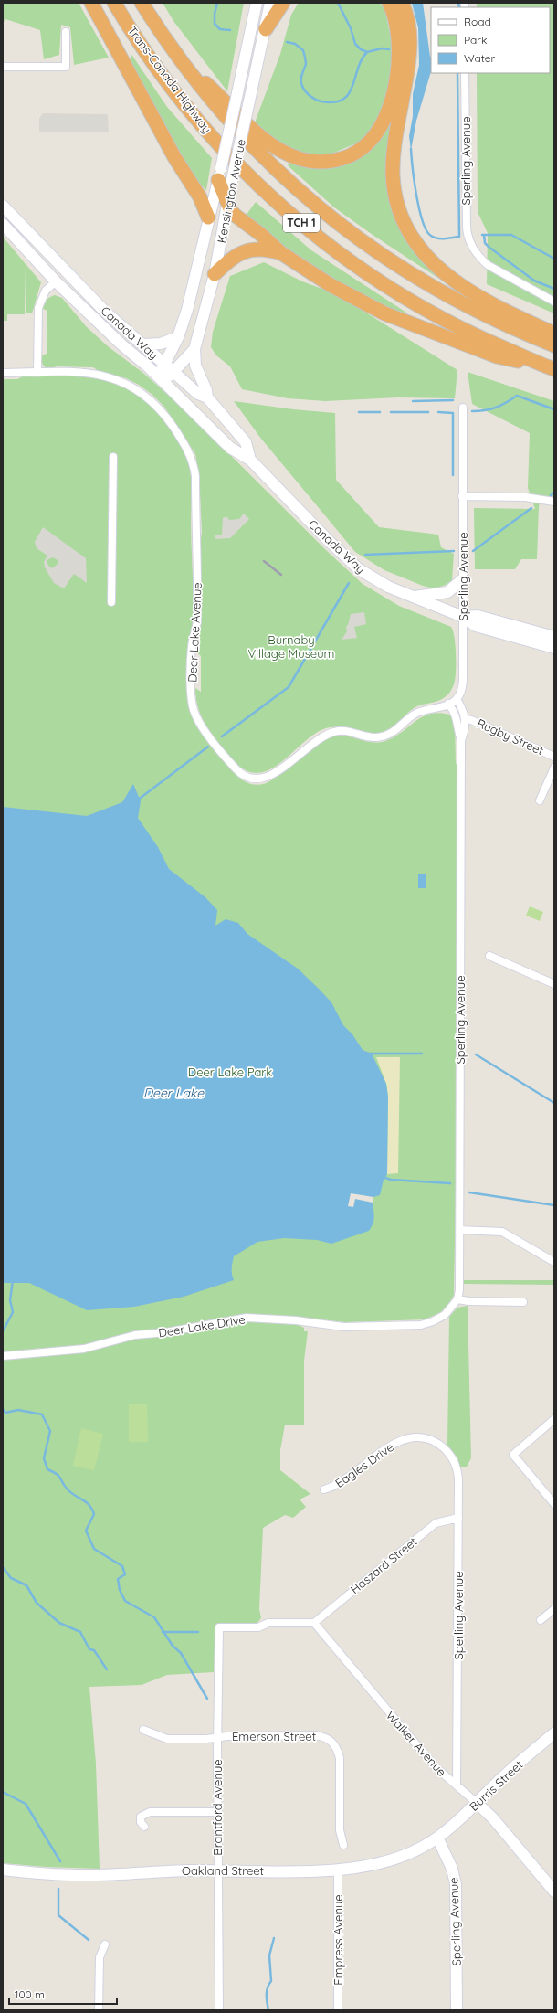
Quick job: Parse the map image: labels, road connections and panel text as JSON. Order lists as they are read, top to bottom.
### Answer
{
  "streets": {
    "highway": ["Trans-Canada Highway", "TCH 1"],
    "main road": [
      "Sperling Avenue",
      "Kensington Avenue",
      "Canada Way",
      "Walker Avenue",
      "Burris Street",
      "Oakland Street"
    ],
    "street": [
      "Deer Lake Avenue",
      "Rugby Street",
      "Deer Lake Drive",
      "Eagles Drive",
      "Haszard Street",
      "Emerson Street",
      "Brantford Avenue",
      "Empress Avenue"
    ]
  },
  "crossings": [
    ["Sperling Avenue", "Canada Way"],
    ["Sperling Avenue", "Deer Lake Avenue"],
    ["Sperling Avenue", "Rugby Street"],
    ["Sperling Avenue", "Deer Lake Drive"],
    ["Sperling Avenue", "Eagles Drive"],
    ["Sperling Avenue", "Haszard Street"],
    ["Sperling Avenue", "Walker Avenue"],
    ["Sperling Avenue", "Burris Street"],
    ["Sperling Avenue", "Oakland Street"],
    ["Kensington Avenue", "Canada Way"],
    ["Haszard Street", "Walker Avenue"],
    ["Haszard Street", "Brantford Avenue"],
    ["Emerson Street", "Brantford Avenue"],
    ["Walker Avenue", "Burris Street"],
    ["Walker Avenue", "Brantford Avenue"],
    ["Burris Street", "Oakland Street"],
    ["Brantford Avenue", "Oakland Street"],
    ["Oakland Street", "Empress Avenue"]
  ],
  "water": ["Deer Lake"],
  "parks": ["Burnaby Village Museum", "Deer Lake Park"],
  "legend": ["Road", "Park", "Water"],
  "scale_bar": "100 m"
}
